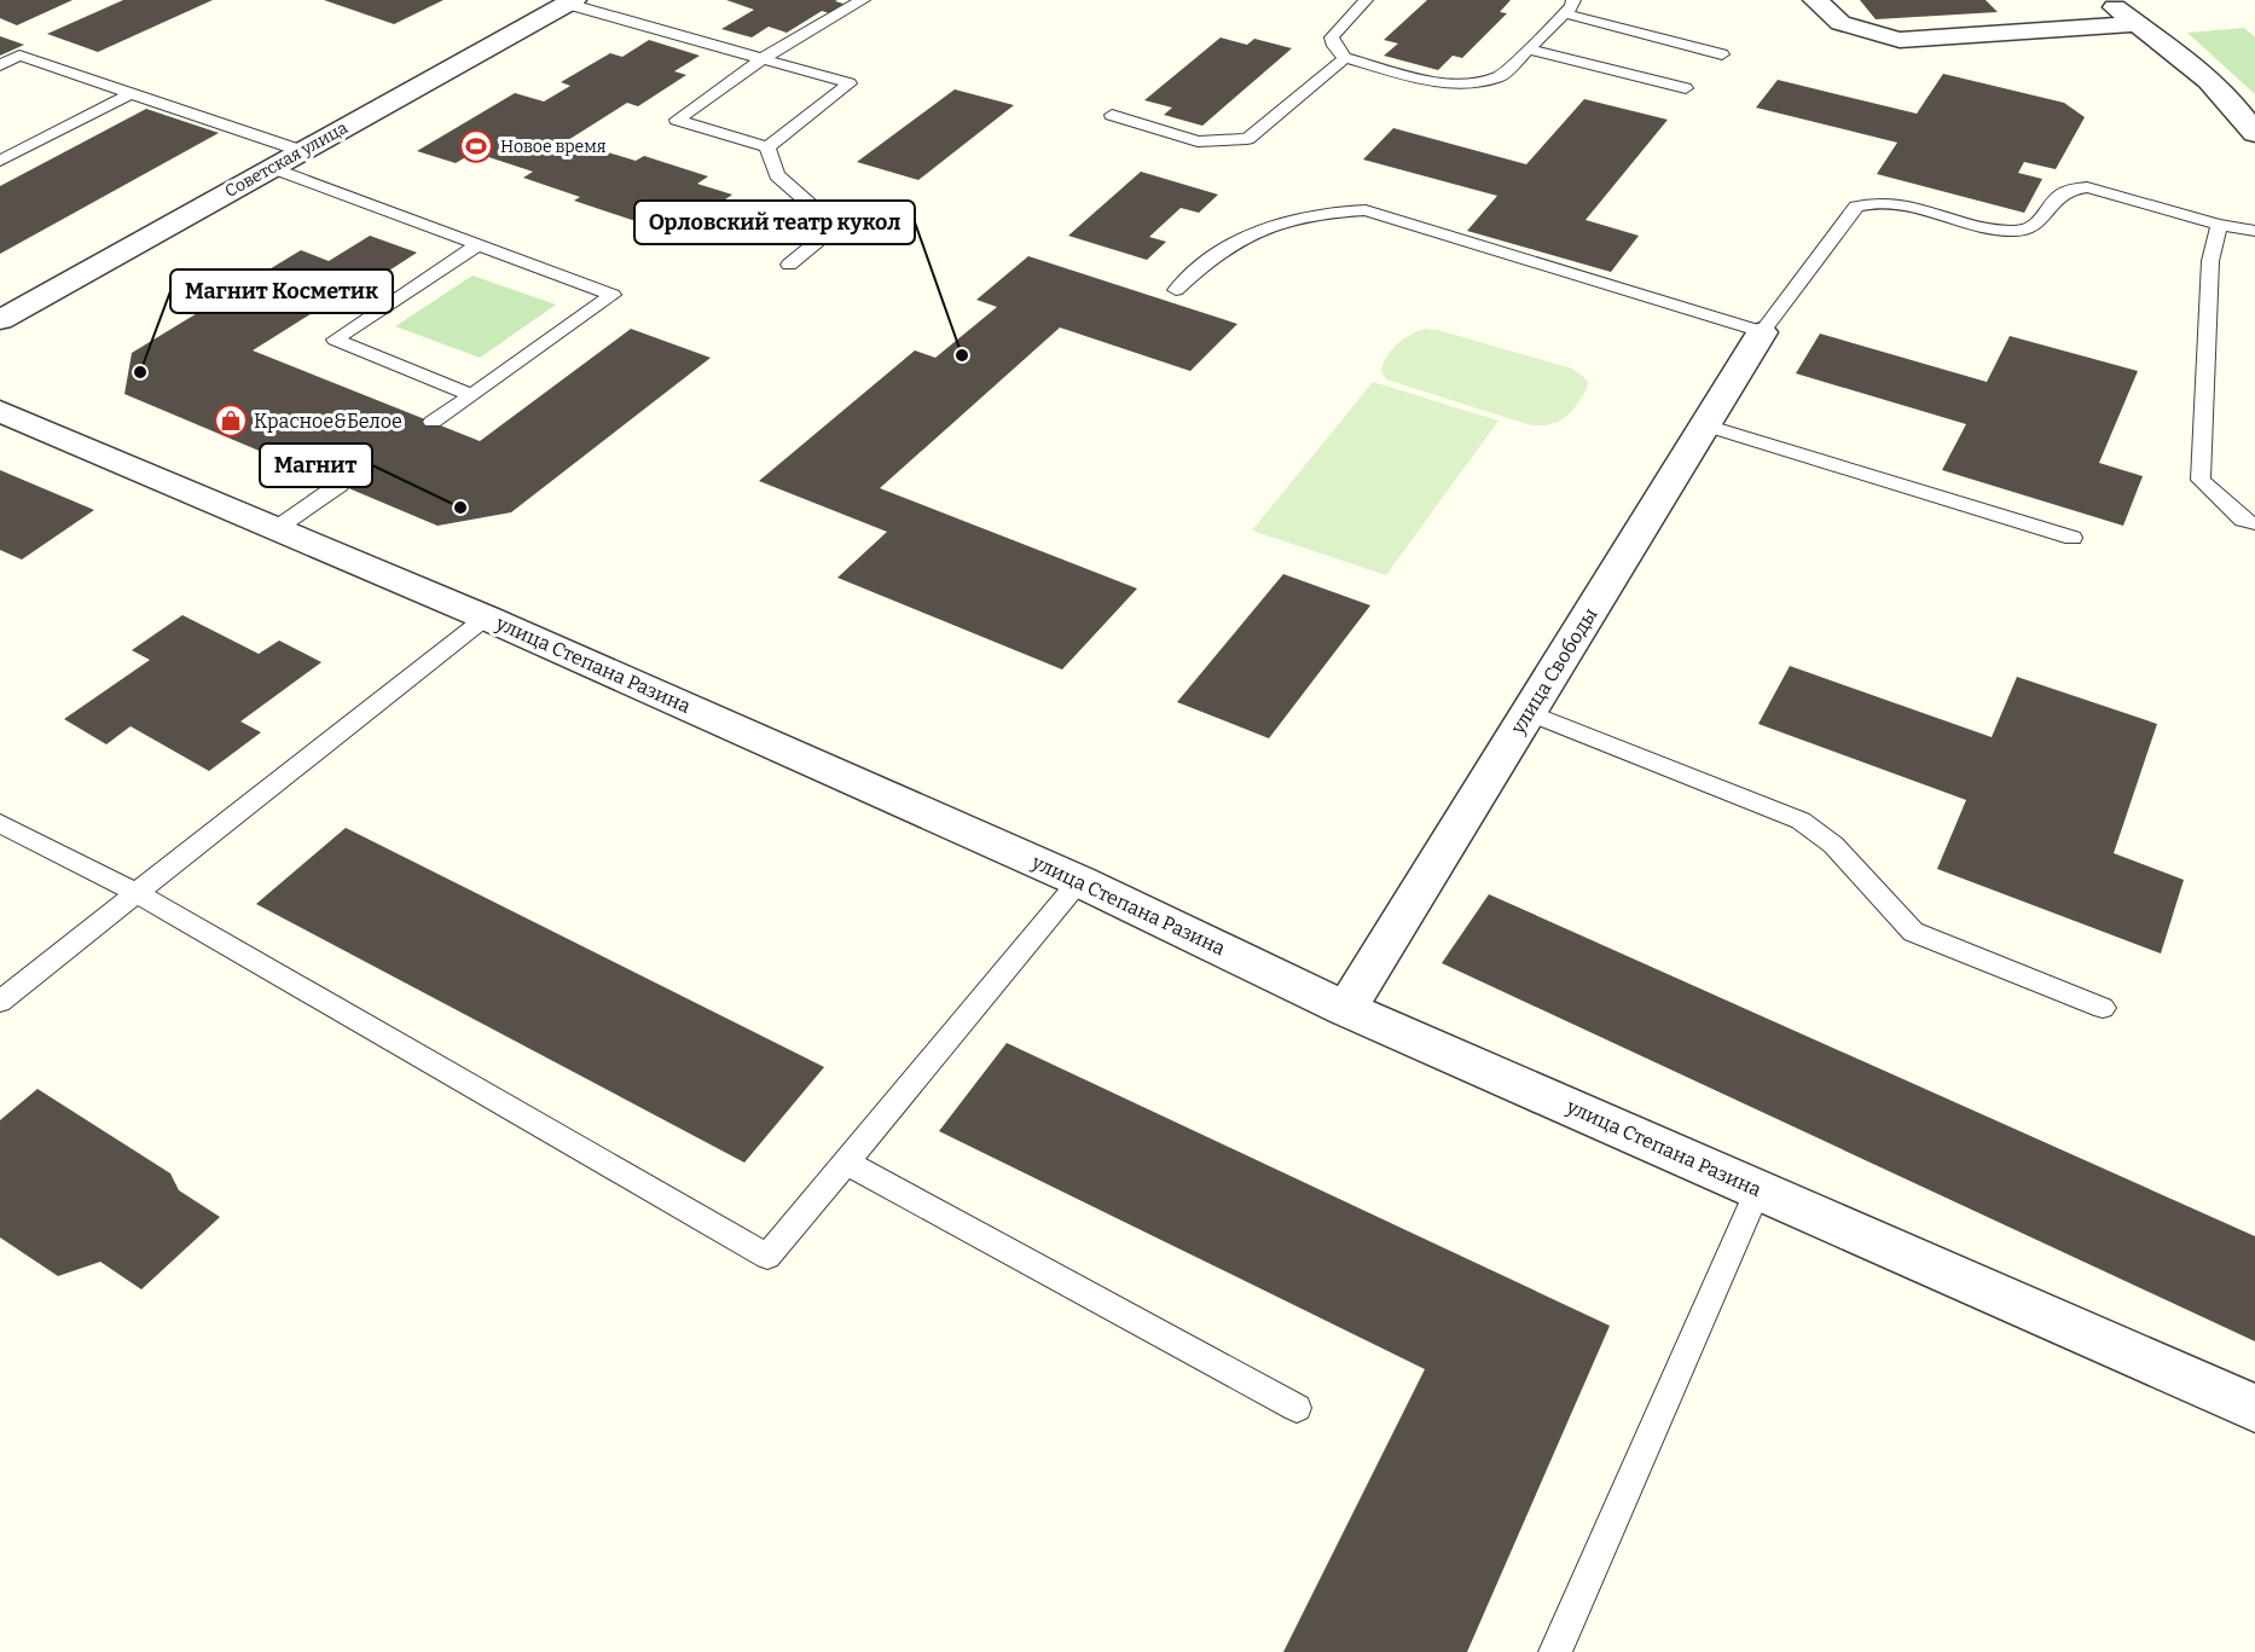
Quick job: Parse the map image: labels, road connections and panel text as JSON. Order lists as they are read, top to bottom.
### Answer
{
  "streets": {
    "street": ["Советская улица", "улица Степана Разина", "улица Свободы"]
  },
  "crossings": [
    ["улица Степана Разина", "улица Свободы"]
  ],
  "places": {
    "sports": ["Новое время"],
    "other": ["Орловский театр кукол", "Магнит Косметик", "Магнит"],
    "shop": ["Красное&Белое"]
  }
}
